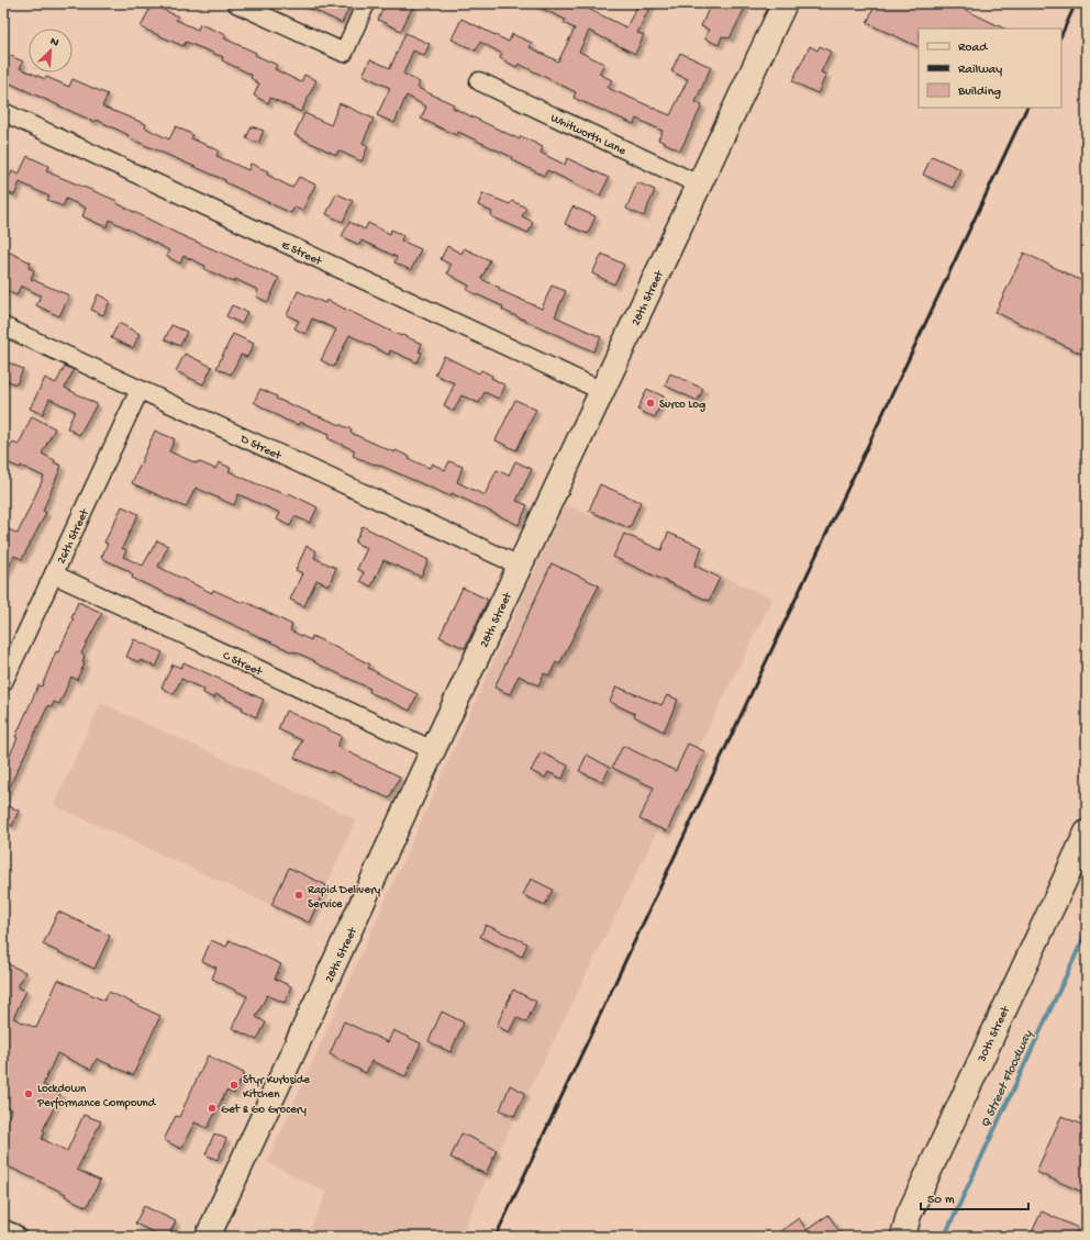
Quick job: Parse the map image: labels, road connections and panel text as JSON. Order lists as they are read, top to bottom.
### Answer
{
  "streets": {
    "main road": ["28th Street", "30th Street"],
    "street": [
      "Whitworth Lane",
      "E Street",
      "D Street",
      "26th Street",
      "C Street"
    ]
  },
  "crossings": [
    ["Whitworth Lane", "28th Street"],
    ["E Street", "28th Street"],
    ["28th Street", "D Street"],
    ["28th Street", "C Street"],
    ["D Street", "26th Street"],
    ["26th Street", "C Street"]
  ],
  "water": ["Q Street Floodway"],
  "places": [
    "Surco Log",
    "Rapid Delivery Service",
    "Styr Kurbside Kitchen",
    "Lockdown Performance Compound",
    "Get & Go Grocery"
  ],
  "legend": ["Road", "Railway", "Building"],
  "scale_bar": "50 m",
  "north": "top right"
}
